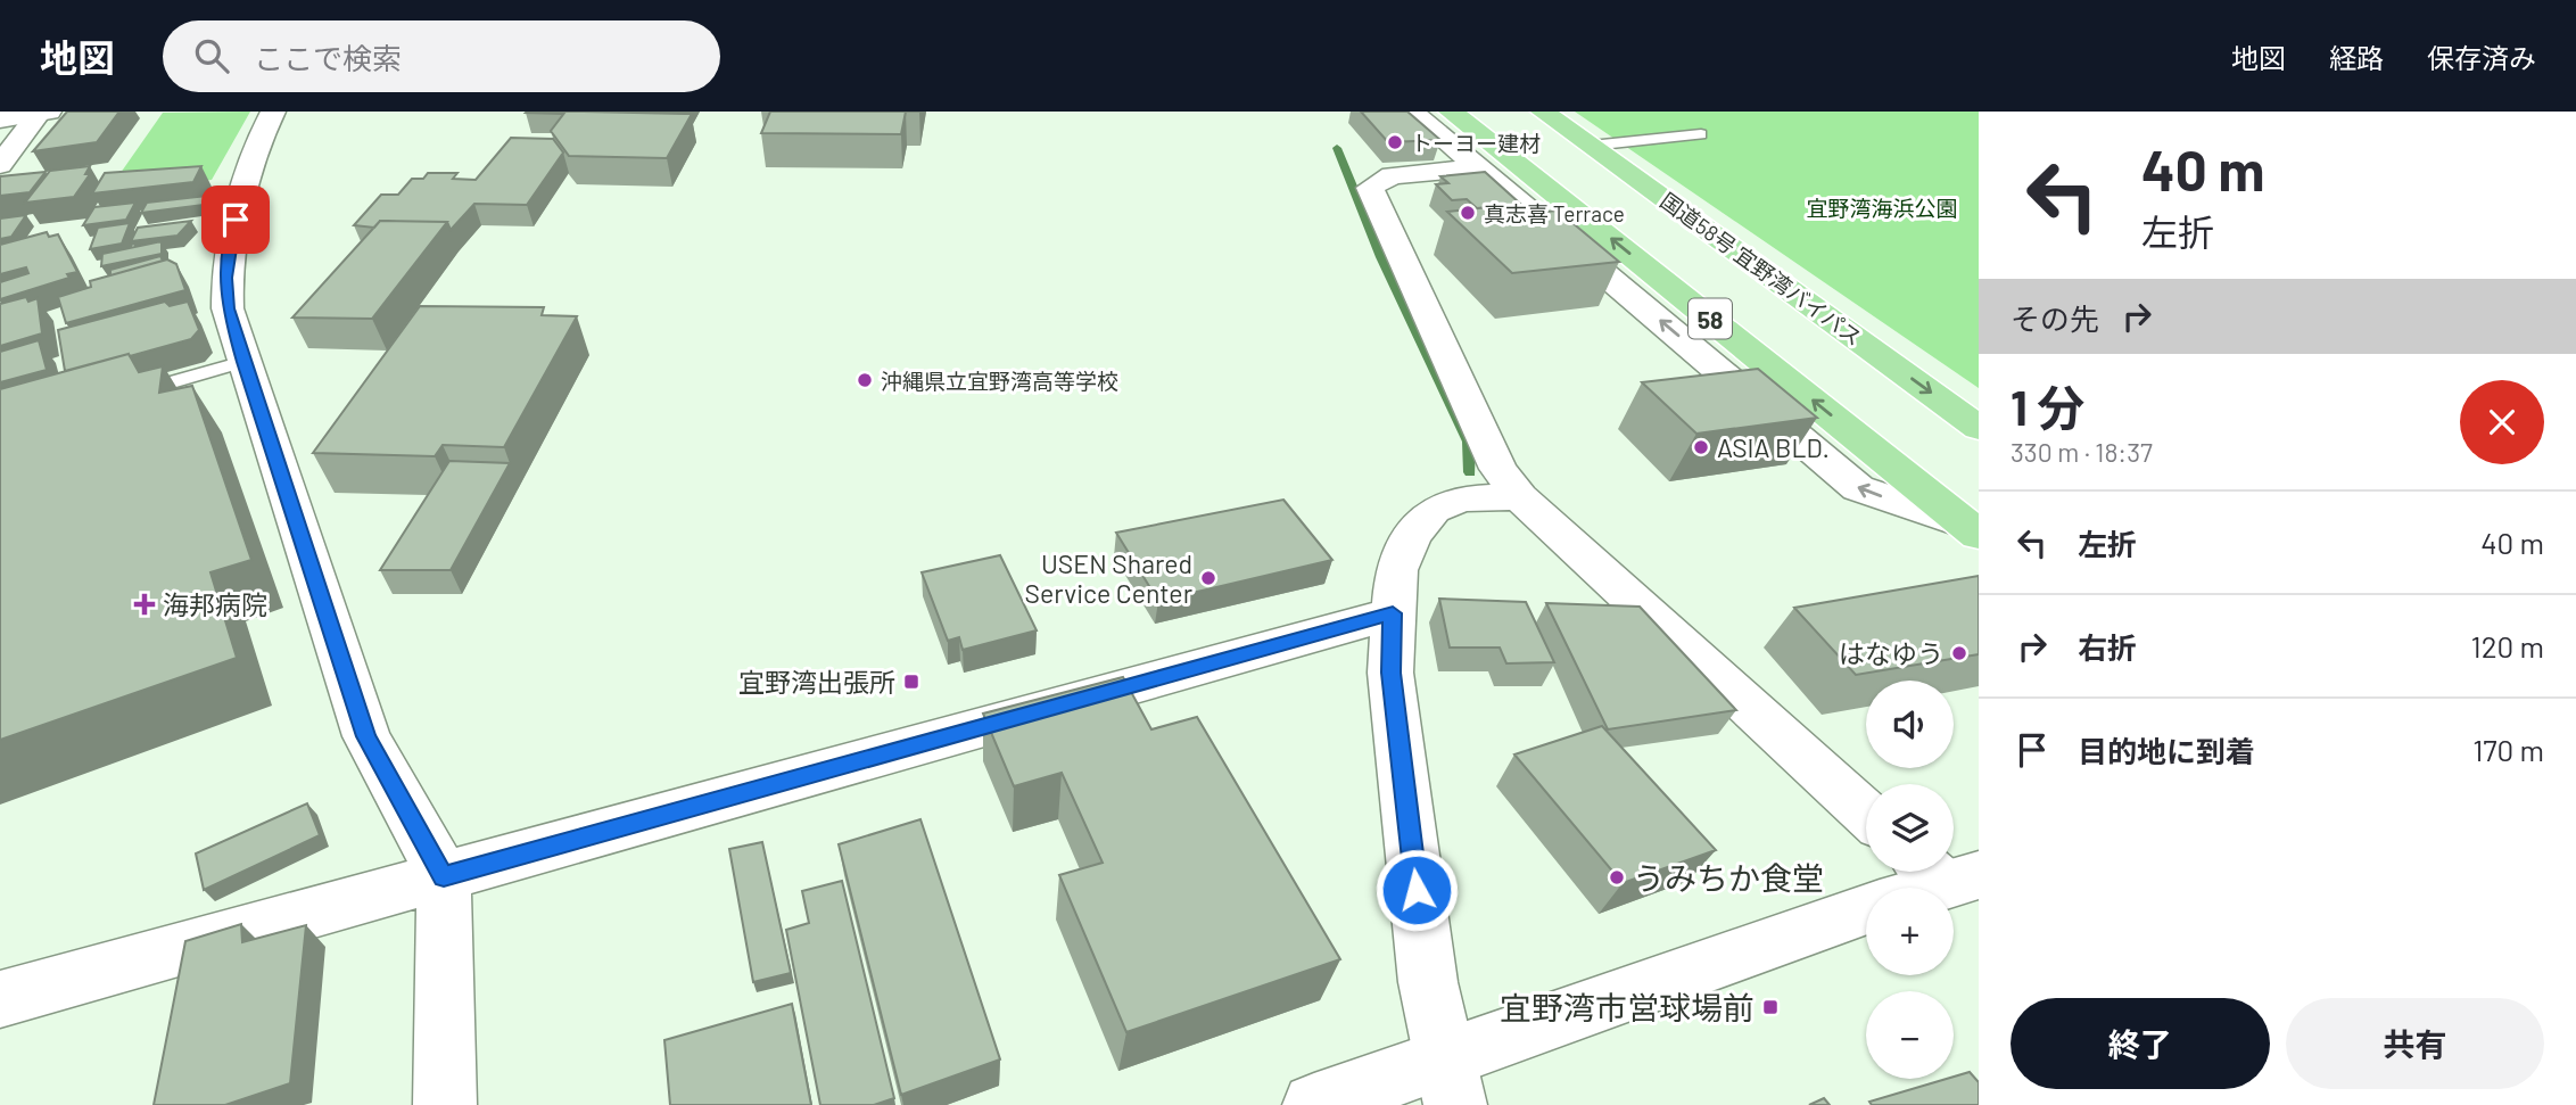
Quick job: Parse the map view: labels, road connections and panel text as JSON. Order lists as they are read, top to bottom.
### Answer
{
  "streets": {
    "highway": ["国道58号 宜野湾バイパス", "58"]
  },
  "parks": ["宜野湾海浜公園"],
  "places": {
    "other": [
      "トーヨー建材",
      "真志喜 Terrace",
      "沖縄県立宜野湾高等学校",
      "ASIA BLD.",
      "USEN Shared Service Center",
      "はなゆう",
      "うみちか食堂"
    ],
    "health": ["海邦病院"],
    "transit": ["宜野湾出張所", "宜野湾市営球場前"]
  },
  "page": {
    "header": "地図",
    "search": "ここで検索",
    "nav": ["地図", "経路", "保存済み"],
    "turn": ["40 m", "左折"],
    "then": "その先",
    "heading": ["1 分", "330 m · 18:37"],
    "list": [
      {
        "name": "左折",
        "value": "40 m"
      },
      {
        "name": "右折",
        "value": "120 m"
      },
      {
        "name": "目的地に到着",
        "value": "170 m"
      }
    ],
    "map_buttons": ["+", "−"],
    "buttons": ["終了", "共有"]
  }
}
